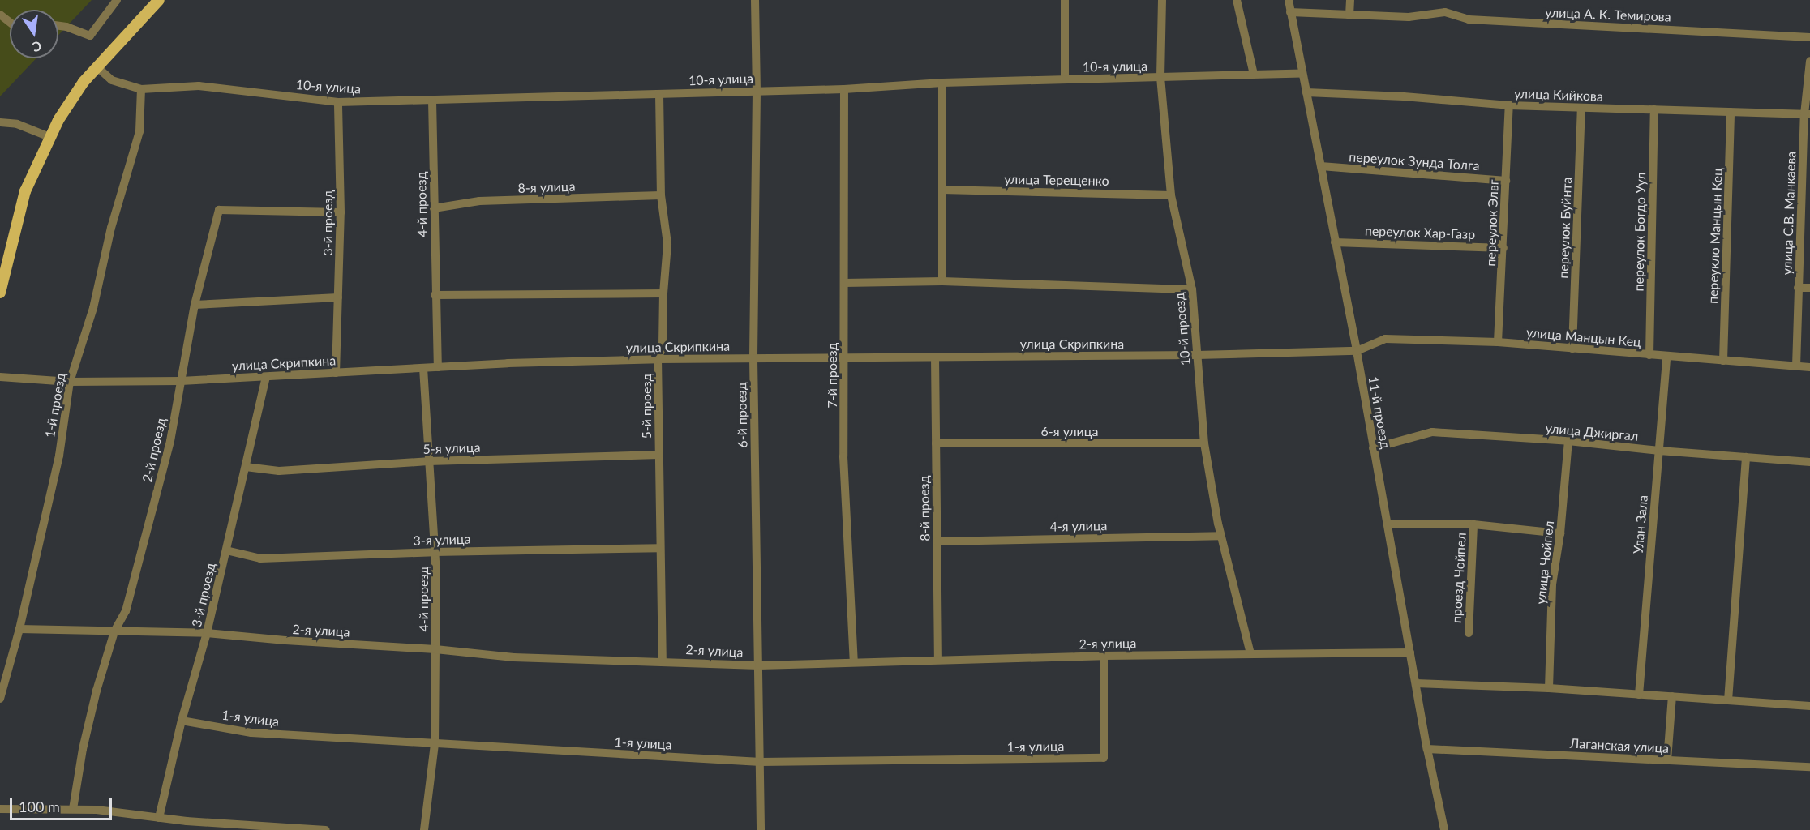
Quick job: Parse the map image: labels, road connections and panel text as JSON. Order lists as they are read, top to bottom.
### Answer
{
  "streets": {
    "street": [
      "улица А. К. Темирова",
      "10-я улица",
      "улица Кийкова",
      "переулок Зунда Толга",
      "улица Терещенко",
      "8-я улица",
      "4-й проезд",
      "улица С.В. Манкаева",
      "3-й проезд",
      "переулок Элвг",
      "переулок Буйнта",
      "переулок Богдо Уул",
      "переулок Хар-Газр",
      "переукло Манцын Кец",
      "10-й проезд",
      "улица Манцын Кец",
      "улица Скрипкина",
      "7-й проезд",
      "1-й проезд",
      "5-й проезд",
      "11-й проезд",
      "6-й проезд",
      "6-я улица",
      "улица Джиргал",
      "5-я улица",
      "2-й проезд",
      "8-й проезд",
      "Улан Зала",
      "4-я улица",
      "3-я улица",
      "улица Чойпел",
      "проезд Чойпел",
      "2-я улица",
      "1-я улица",
      "Лаганская улица"
    ]
  },
  "crossings": [
    ["улица А. К. Темирова", "11-й проезд"],
    ["10-я улица", "4-й проезд"],
    ["10-я улица", "3-й проезд"],
    ["10-я улица", "10-й проезд"],
    ["10-я улица", "7-й проезд"],
    ["10-я улица", "1-й проезд"],
    ["10-я улица", "5-й проезд"],
    ["10-я улица", "11-й проезд"],
    ["10-я улица", "6-й проезд"],
    ["улица Кийкова", "улица С.В. Манкаева"],
    ["улица Кийкова", "переулок Элвг"],
    ["улица Кийкова", "переулок Буйнта"],
    ["улица Кийкова", "переулок Богдо Уул"],
    ["улица Кийкова", "переукло Манцын Кец"],
    ["улица Кийкова", "11-й проезд"],
    ["переулок Зунда Толга", "переулок Элвг"],
    ["переулок Зунда Толга", "11-й проезд"],
    ["улица Терещенко", "10-й проезд"],
    ["8-я улица", "4-й проезд"],
    ["8-я улица", "5-й проезд"],
    ["4-й проезд", "улица Скрипкина"],
    ["4-й проезд", "5-я улица"],
    ["4-й проезд", "3-я улица"],
    ["4-й проезд", "2-я улица"],
    ["4-й проезд", "1-я улица"],
    ["улица С.В. Манкаева", "улица Манцын Кец"],
    ["3-й проезд", "улица Скрипкина"],
    ["3-й проезд", "5-я улица"],
    ["3-й проезд", "2-й проезд"],
    ["3-й проезд", "3-я улица"],
    ["3-й проезд", "2-я улица"],
    ["3-й проезд", "1-я улица"],
    ["переулок Элвг", "переулок Хар-Газр"],
    ["переулок Элвг", "улица Манцын Кец"],
    ["переулок Буйнта", "улица Манцын Кец"],
    ["переулок Богдо Уул", "улица Манцын Кец"],
    ["переулок Хар-Газр", "11-й проезд"],
    ["переукло Манцын Кец", "улица Манцын Кец"],
    ["10-й проезд", "улица Скрипкина"],
    ["10-й проезд", "6-я улица"],
    ["10-й проезд", "4-я улица"],
    ["10-й проезд", "2-я улица"],
    ["улица Манцын Кец", "улица Скрипкина"],
    ["улица Манцын Кец", "11-й проезд"],
    ["улица Манцын Кец", "Улан Зала"],
    ["улица Скрипкина", "7-й проезд"],
    ["улица Скрипкина", "1-й проезд"],
    ["улица Скрипкина", "5-й проезд"],
    ["улица Скрипкина", "11-й проезд"],
    ["улица Скрипкина", "6-й проезд"],
    ["улица Скрипкина", "2-й проезд"],
    ["улица Скрипкина", "8-й проезд"],
    ["7-й проезд", "2-я улица"],
    ["1-й проезд", "2-я улица"],
    ["5-й проезд", "5-я улица"],
    ["5-й проезд", "3-я улица"],
    ["5-й проезд", "2-я улица"],
    ["11-й проезд", "улица Джиргал"],
    ["11-й проезд", "проезд Чойпел"],
    ["11-й проезд", "2-я улица"],
    ["11-й проезд", "Лаганская улица"],
    ["6-й проезд", "2-я улица"],
    ["6-й проезд", "1-я улица"],
    ["6-я улица", "8-й проезд"],
    ["улица Джиргал", "Улан Зала"],
    ["улица Джиргал", "улица Чойпел"],
    ["2-й проезд", "2-я улица"],
    ["8-й проезд", "4-я улица"],
    ["8-й проезд", "2-я улица"],
    ["улица Чойпел", "проезд Чойпел"],
    ["2-я улица", "1-я улица"]
  ],
  "scale_bar": "100 m",
  "north": "bottom"
}
